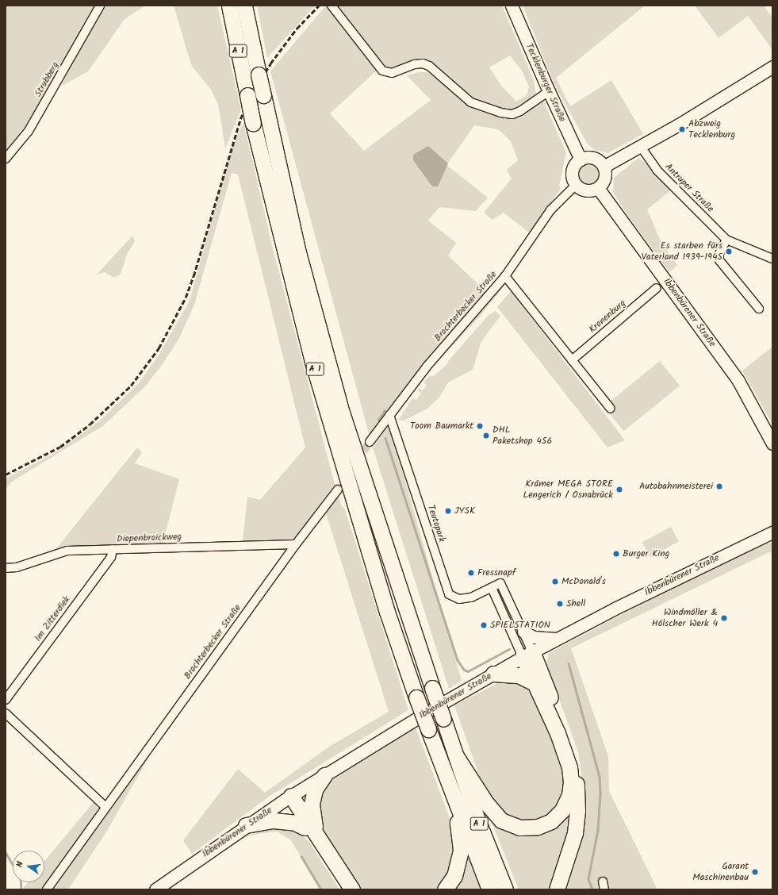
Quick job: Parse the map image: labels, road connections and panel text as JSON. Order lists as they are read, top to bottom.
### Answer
{
  "streets": {
    "highway": ["A 1"],
    "main road": ["Tecklenburger Straße", "Ibbenbürener Straße"],
    "street": [
      "Strubberg",
      "Antruper Straße",
      "Brochterbecker Straße",
      "Kronenburg",
      "Teutopark",
      "Diepenbroickweg",
      "Im Zitterdiek"
    ]
  },
  "crossings": [
    ["Tecklenburger Straße", "Brochterbecker Straße"],
    ["Tecklenburger Straße", "Ibbenbürener Straße"],
    ["Brochterbecker Straße", "Ibbenbürener Straße"],
    ["Brochterbecker Straße", "Teutopark"],
    ["Brochterbecker Straße", "Diepenbroickweg"],
    ["Ibbenbürener Straße", "Teutopark"],
    ["Diepenbroickweg", "Im Zitterdiek"]
  ],
  "places": [
    "Abzweig Tecklenburg",
    "Es starben fürs Vaterland 1939-1945",
    "Toom Baumarkt",
    "DHL Paketshop 456",
    "Autobahnmeisterei",
    "Krämer MEGA STORE Lengerich / Osnabrück",
    "JYSK",
    "Burger King",
    "Fressnapf",
    "McDonald's",
    "Shell",
    "Windmöller & Hölscher Werk 4",
    "SPIELSTATION",
    "Garant Maschinenbau"
  ],
  "north": "left"
}
